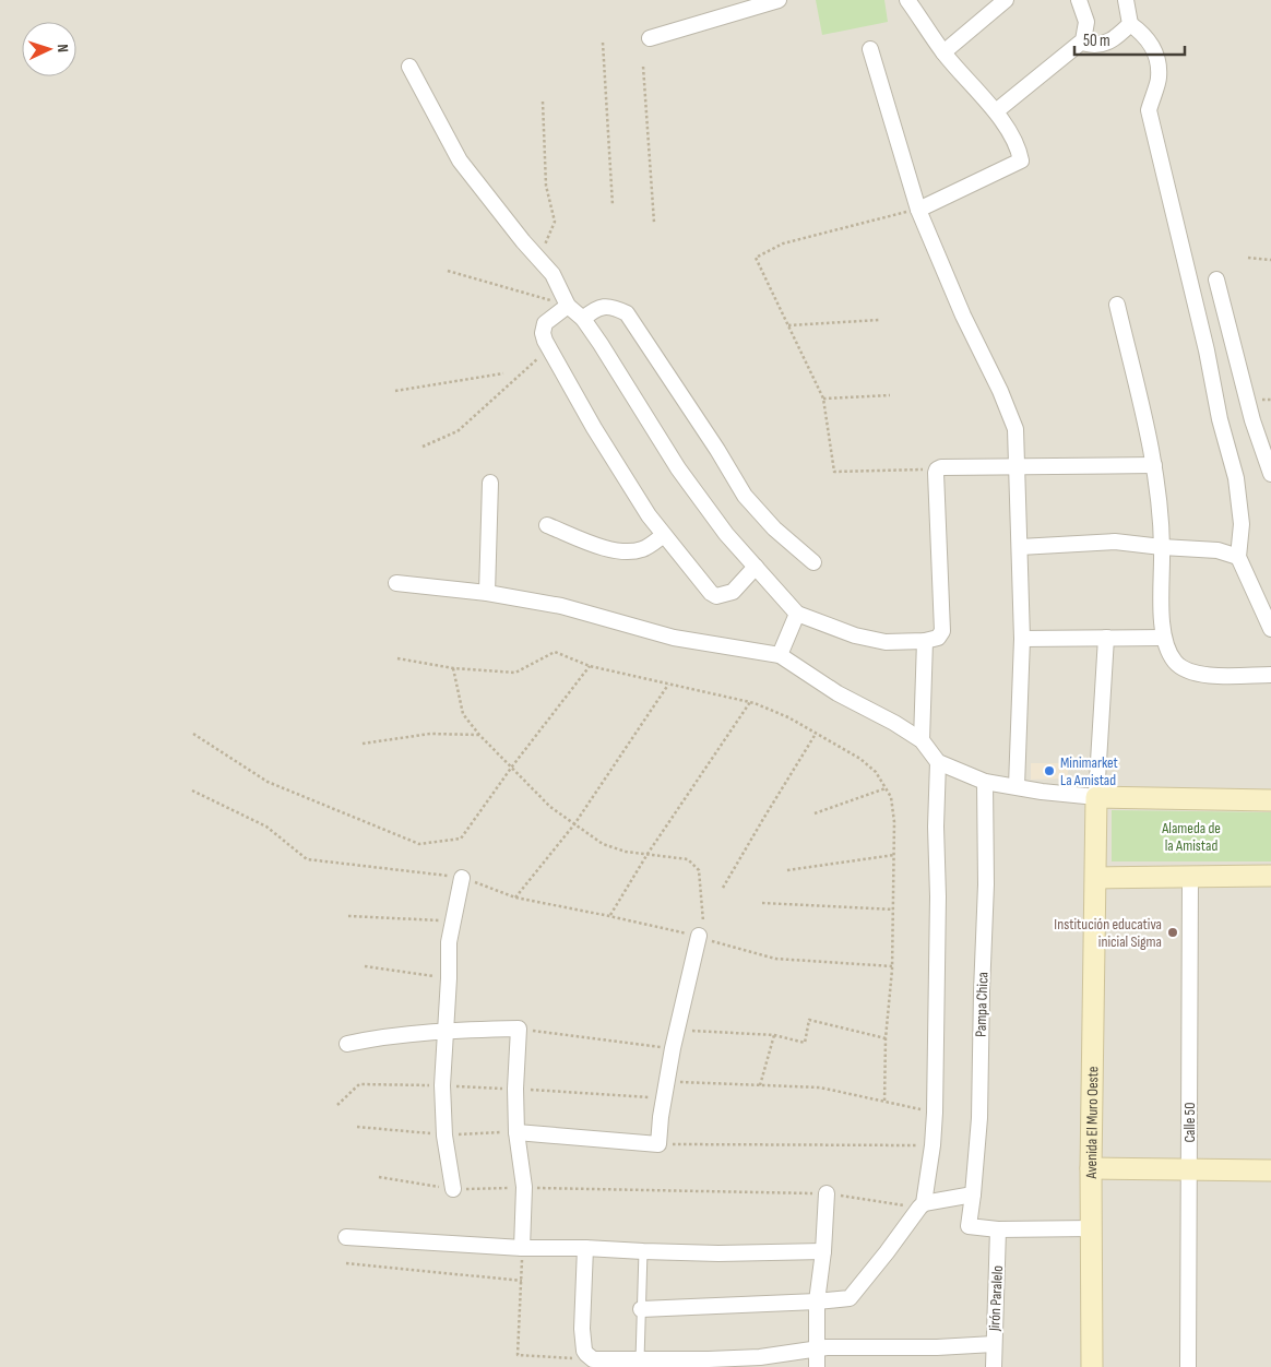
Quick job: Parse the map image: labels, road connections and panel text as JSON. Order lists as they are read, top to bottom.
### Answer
{
  "streets": {
    "street": [
      "Pampa Chica",
      "Avenida El Muro Oeste",
      "Calle 50",
      "Jirón Paralelo"
    ]
  },
  "crossings": [
    ["Pampa Chica", "Jirón Paralelo"]
  ],
  "parks": ["Alameda de la Amistad"],
  "places": ["Minimarket La Amistad", "Institución educativa inicial Sigma"],
  "scale_bar": "50 m",
  "north": "right"
}
